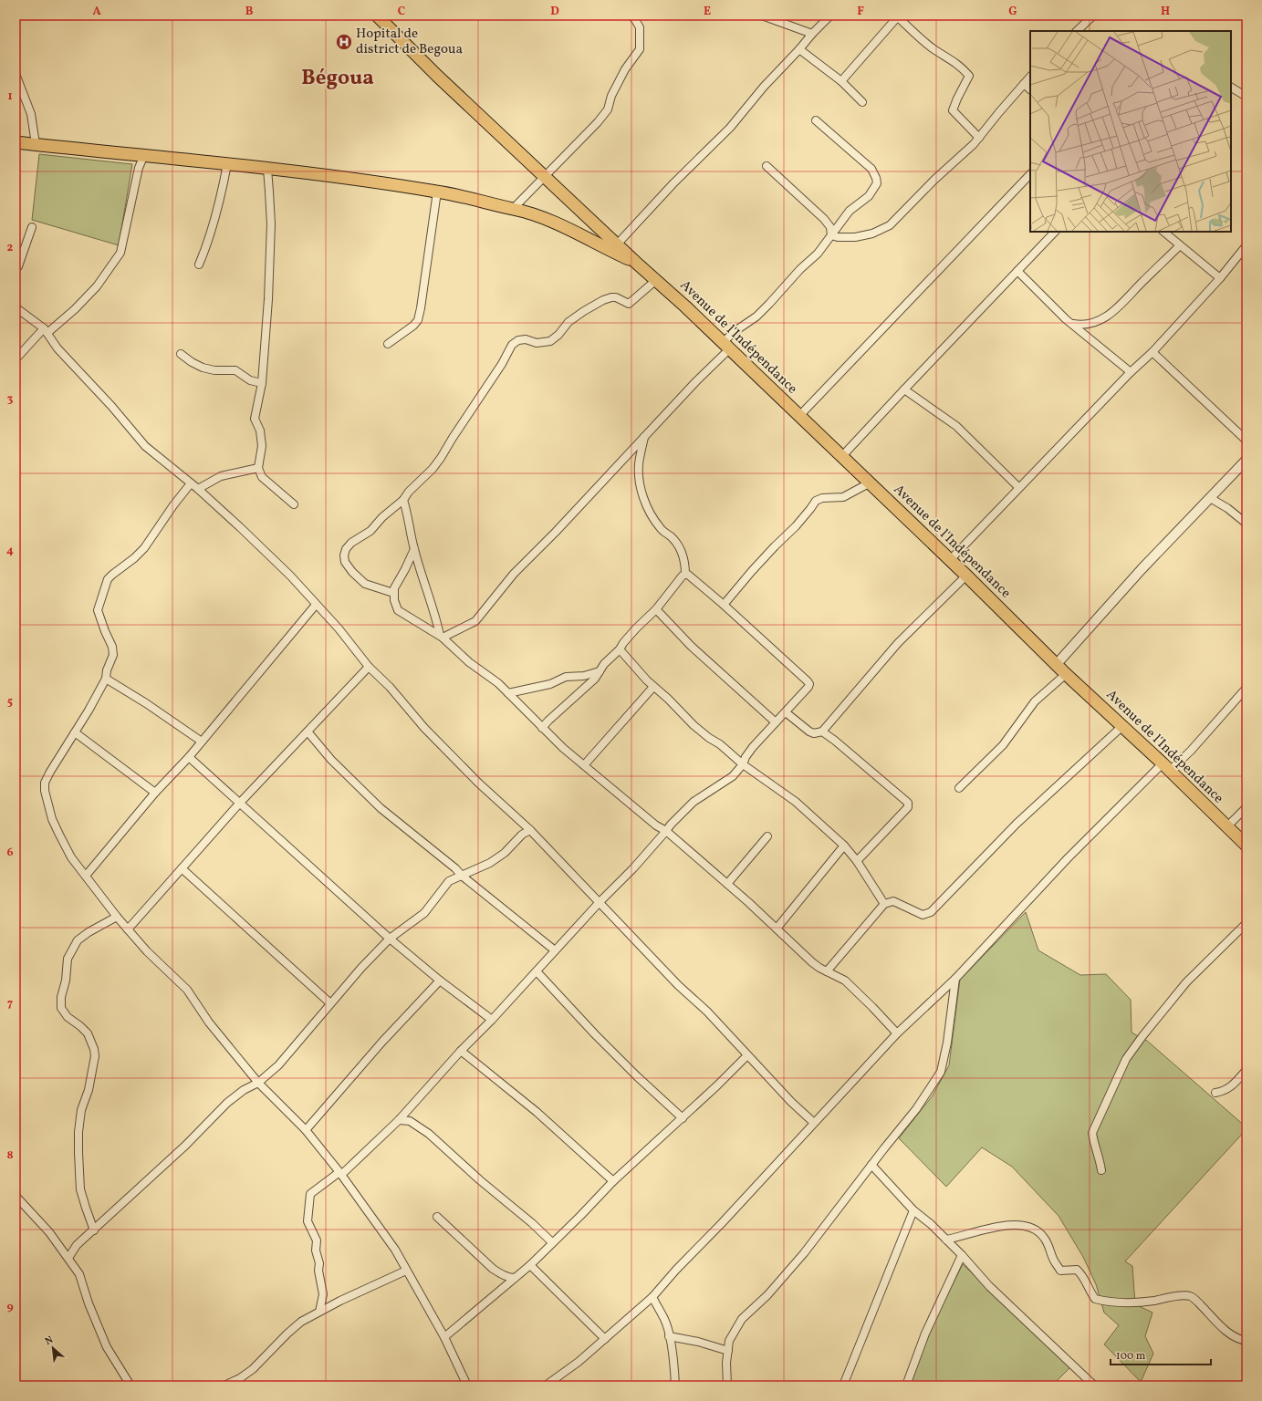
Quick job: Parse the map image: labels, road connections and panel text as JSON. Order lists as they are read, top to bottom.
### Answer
{
  "streets": {
    "main road": ["Avenue de l'Indépendance"]
  },
  "districts": ["Bégoua"],
  "places": {
    "hospital": ["Hopital de district de Begoua"]
  },
  "scale_bar": "100 m",
  "north": "top left",
  "grid": {
    "columns": [
      "A",
      "B",
      "C",
      "D",
      "E",
      "F",
      "G",
      "H"
    ],
    "rows": [
      "1",
      "2",
      "3",
      "4",
      "5",
      "6",
      "7",
      "8",
      "9"
    ]
  }
}
